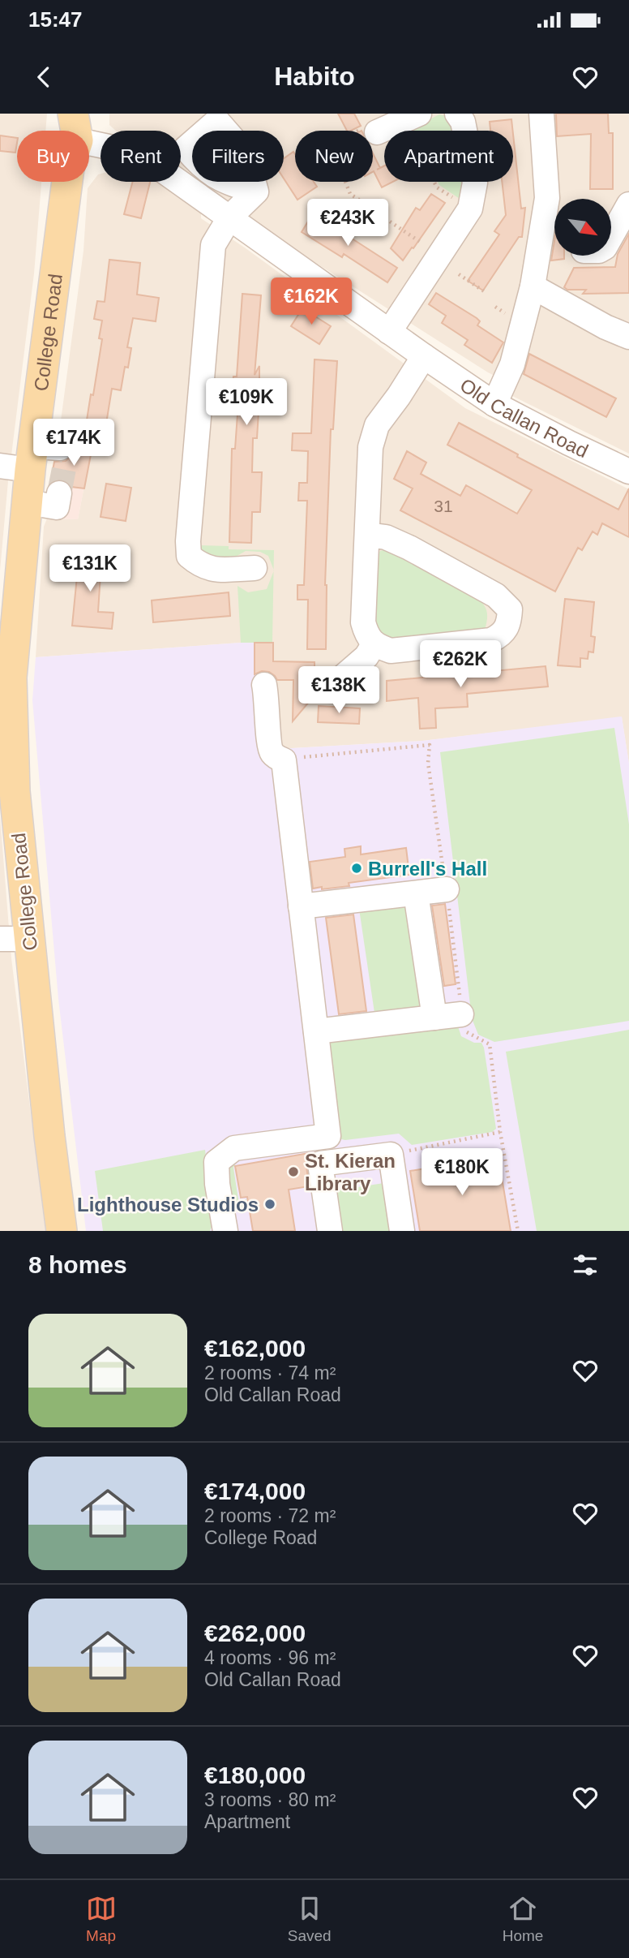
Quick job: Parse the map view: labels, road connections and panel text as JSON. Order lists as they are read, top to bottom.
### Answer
{
  "streets": {
    "main road": ["College Road"],
    "street": ["Old Callan Road"]
  },
  "crossings": [
    ["College Road", "Old Callan Road"]
  ],
  "places": ["Burrell's Hall", "St. Kieran Library", "Lighthouse Studios"],
  "house_numbers": ["31"],
  "north": "bottom right",
  "page": {
    "status": "15:47",
    "header": "Habito",
    "chip": [
      "Buy",
      "Rent",
      "Filters",
      "New",
      "Apartment"
    ],
    "price": [
      "€243K",
      "€162K",
      "€109K",
      "€174K",
      "€131K",
      "€262K",
      "€138K",
      "€180K"
    ],
    "heading": "8 homes",
    "list": [
      {
        "name": "€162,000",
        "note": "2 rooms · 74 m² · Old Callan Road"
      },
      {
        "name": "€174,000",
        "note": "2 rooms · 72 m² · College Road"
      },
      {
        "name": "€262,000",
        "note": "4 rooms · 96 m² · Old Callan Road"
      },
      {
        "name": "€180,000",
        "note": "3 rooms · 80 m² · Apartment"
      }
    ],
    "tabs": ["Map", "Saved", "Home"]
  }
}
